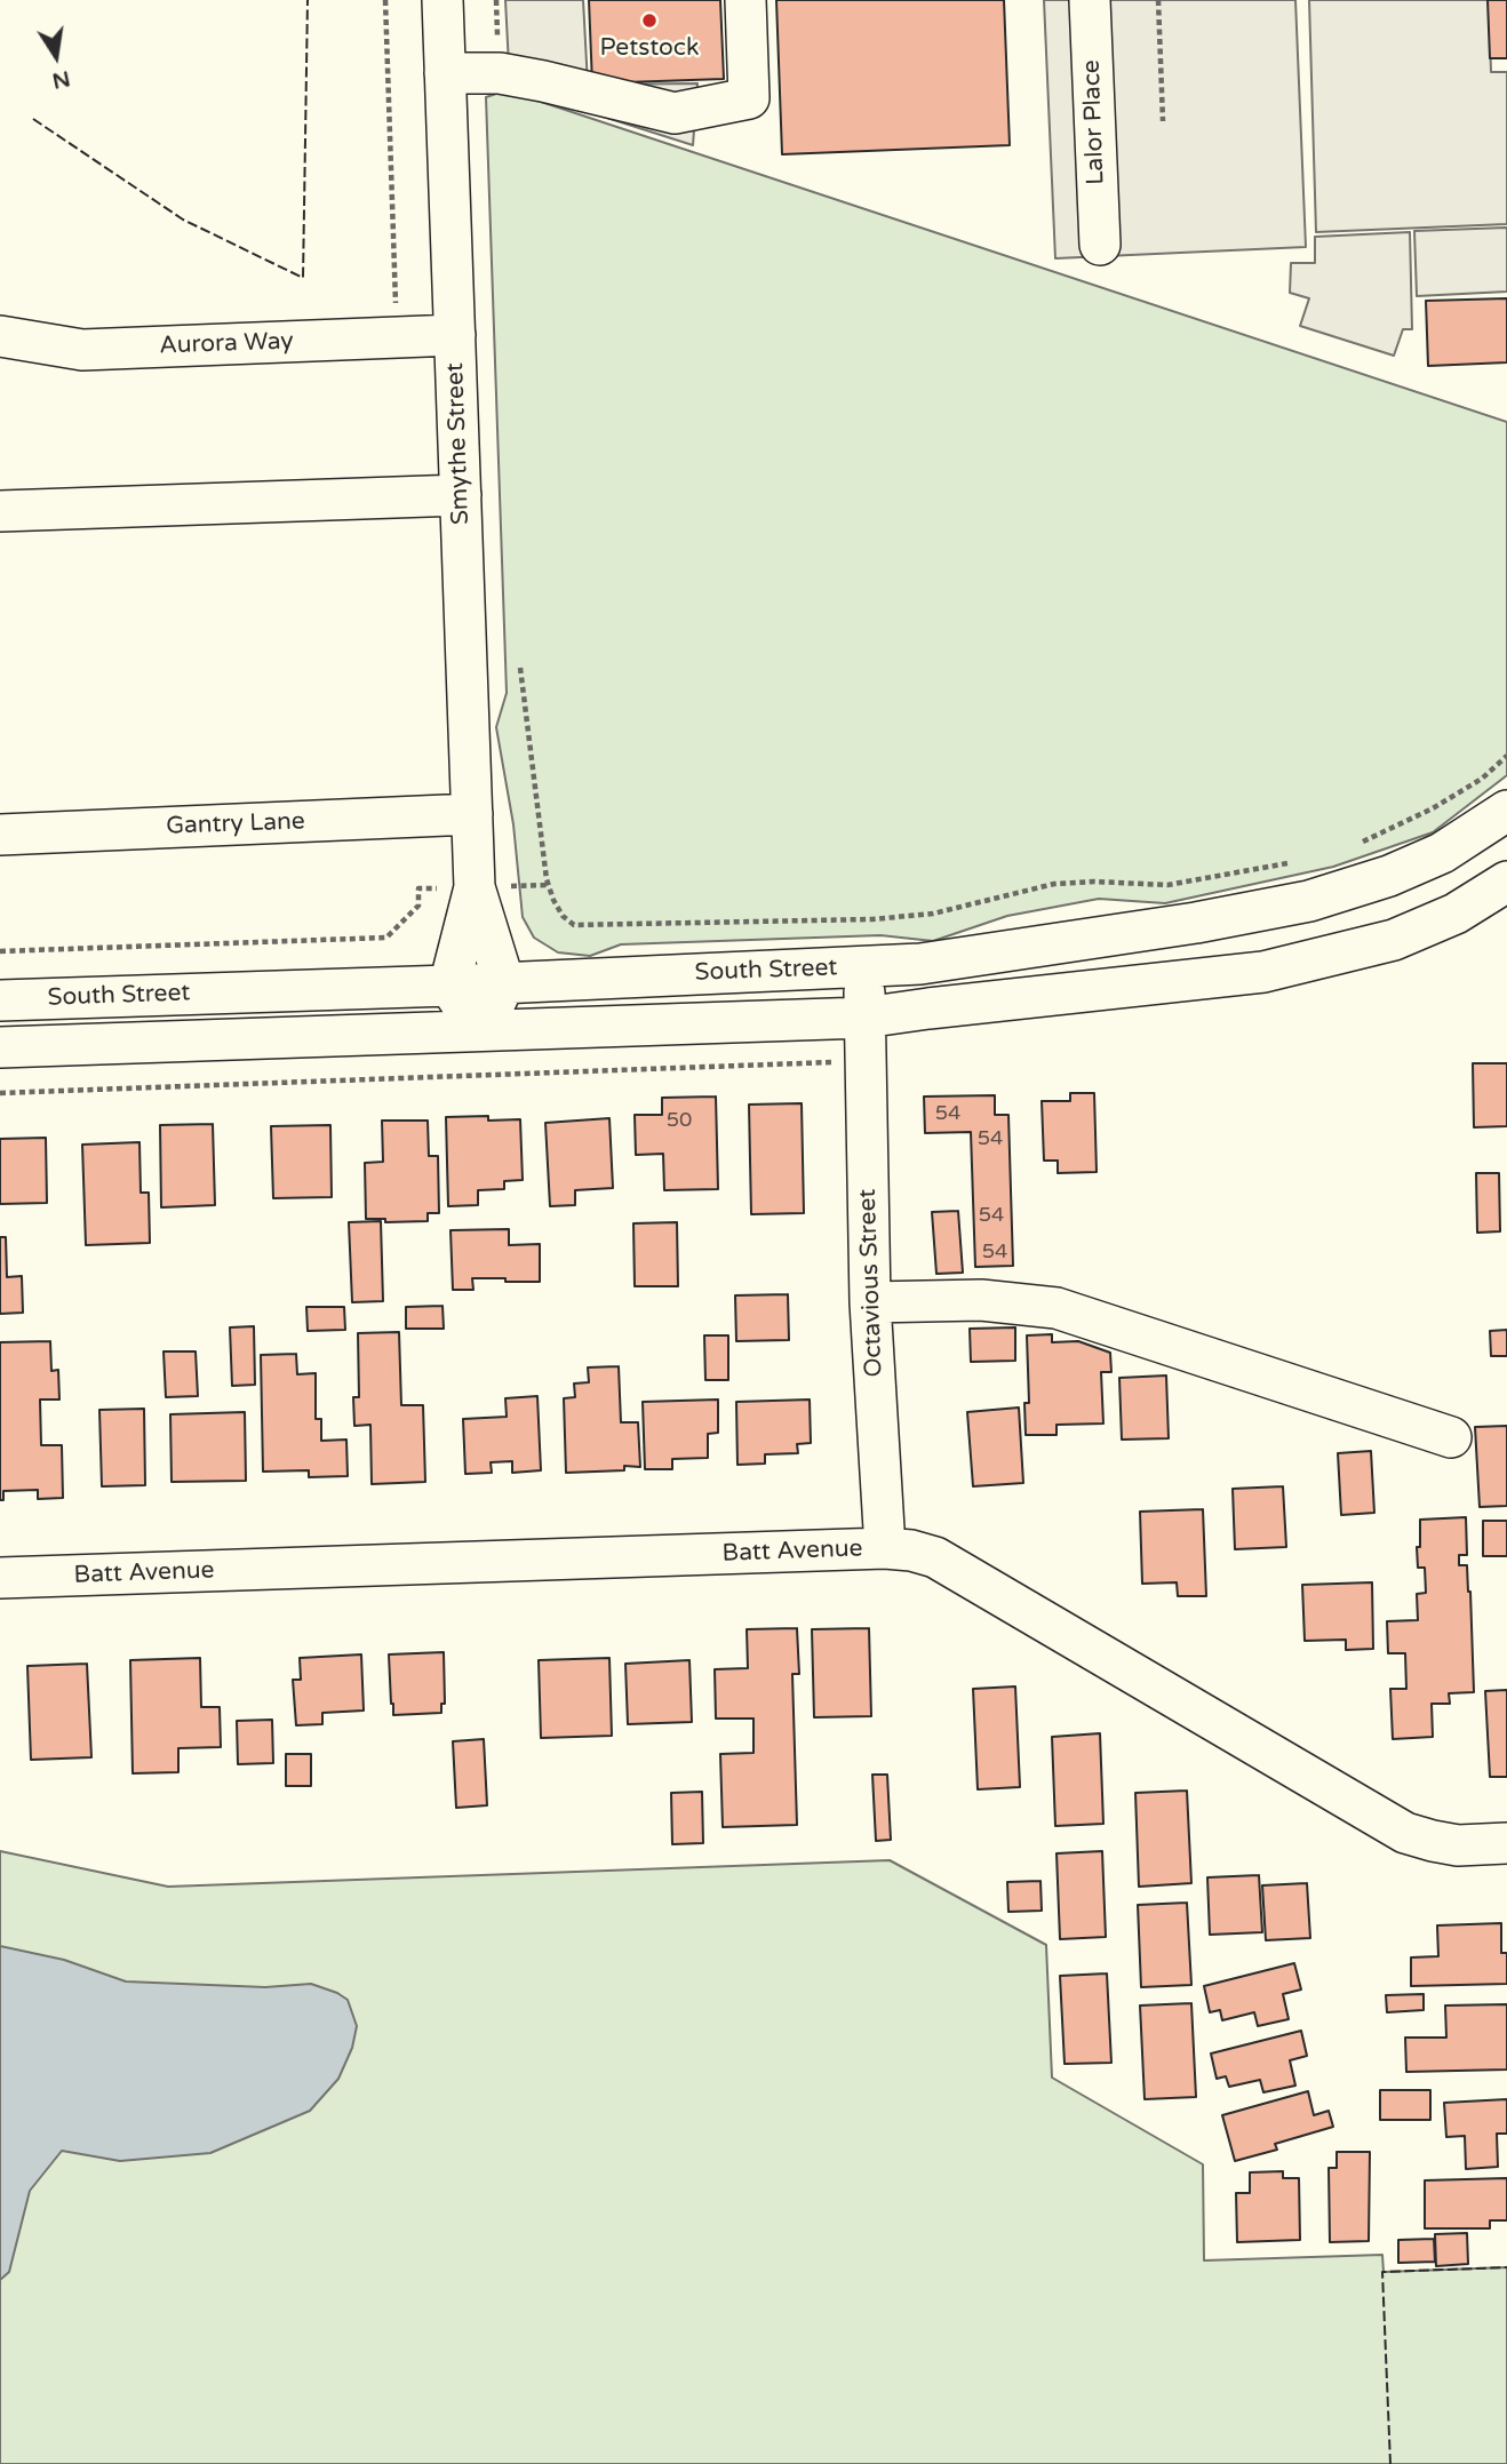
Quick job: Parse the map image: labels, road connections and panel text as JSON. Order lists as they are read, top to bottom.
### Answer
{
  "streets": {
    "street": [
      "Lalor Place",
      "Aurora Way",
      "Smythe Street",
      "Gantry Lane",
      "South Street",
      "Octavious Street",
      "Batt Avenue"
    ]
  },
  "crossings": [
    ["Aurora Way", "Smythe Street"],
    ["Smythe Street", "Gantry Lane"],
    ["Smythe Street", "South Street"],
    ["South Street", "Octavious Street"],
    ["Octavious Street", "Batt Avenue"]
  ],
  "places": ["Petstock"],
  "house_numbers": [
    "54",
    "50",
    "54",
    "54",
    "54"
  ],
  "north": "bottom"
}
